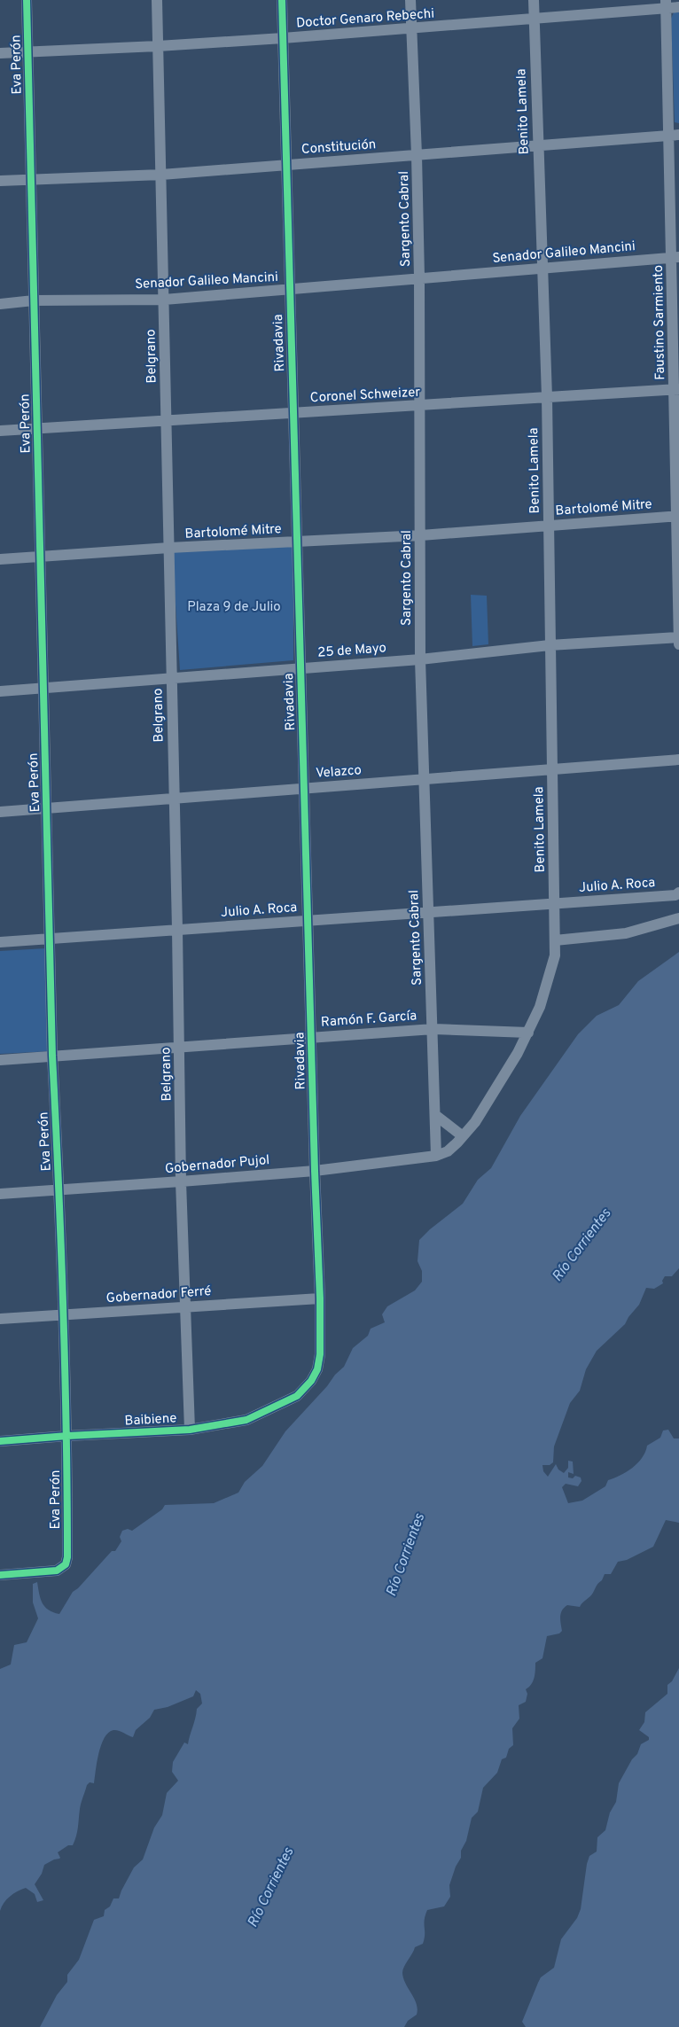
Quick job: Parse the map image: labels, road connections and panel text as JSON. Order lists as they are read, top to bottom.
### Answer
{
  "streets": {
    "street": [
      "Doctor Genaro Rebechi",
      "Eva Perón",
      "Benito Lamela",
      "Constitución",
      "Sargento Cabral",
      "Senador Galileo Mancini",
      "Faustino Sarmiento",
      "Rivadavia",
      "Belgrano",
      "Coronel Schweizer",
      "Bartolomé Mitre",
      "25 de Mayo",
      "Velazco",
      "Julio A. Roca",
      "Ramón F. García",
      "Gobernador Pujol",
      "Gobernador Ferré",
      "Baibiene"
    ]
  },
  "crossings": [
    ["Doctor Genaro Rebechi", "Eva Perón"],
    ["Doctor Genaro Rebechi", "Benito Lamela"],
    ["Doctor Genaro Rebechi", "Sargento Cabral"],
    ["Doctor Genaro Rebechi", "Faustino Sarmiento"],
    ["Doctor Genaro Rebechi", "Rivadavia"],
    ["Doctor Genaro Rebechi", "Belgrano"],
    ["Eva Perón", "Constitución"],
    ["Eva Perón", "Senador Galileo Mancini"],
    ["Eva Perón", "Coronel Schweizer"],
    ["Eva Perón", "Bartolomé Mitre"],
    ["Eva Perón", "25 de Mayo"],
    ["Eva Perón", "Velazco"],
    ["Eva Perón", "Julio A. Roca"],
    ["Eva Perón", "Ramón F. García"],
    ["Eva Perón", "Gobernador Pujol"],
    ["Eva Perón", "Gobernador Ferré"],
    ["Eva Perón", "Baibiene"],
    ["Benito Lamela", "Constitución"],
    ["Benito Lamela", "Sargento Cabral"],
    ["Benito Lamela", "Senador Galileo Mancini"],
    ["Benito Lamela", "Coronel Schweizer"],
    ["Benito Lamela", "Bartolomé Mitre"],
    ["Benito Lamela", "25 de Mayo"],
    ["Benito Lamela", "Velazco"],
    ["Benito Lamela", "Julio A. Roca"],
    ["Benito Lamela", "Ramón F. García"],
    ["Benito Lamela", "Gobernador Pujol"],
    ["Constitución", "Sargento Cabral"],
    ["Constitución", "Faustino Sarmiento"],
    ["Constitución", "Rivadavia"],
    ["Constitución", "Belgrano"],
    ["Sargento Cabral", "Senador Galileo Mancini"],
    ["Sargento Cabral", "Coronel Schweizer"],
    ["Sargento Cabral", "Bartolomé Mitre"],
    ["Sargento Cabral", "25 de Mayo"],
    ["Sargento Cabral", "Velazco"],
    ["Sargento Cabral", "Julio A. Roca"],
    ["Sargento Cabral", "Ramón F. García"],
    ["Sargento Cabral", "Gobernador Pujol"],
    ["Senador Galileo Mancini", "Faustino Sarmiento"],
    ["Senador Galileo Mancini", "Rivadavia"],
    ["Senador Galileo Mancini", "Belgrano"],
    ["Faustino Sarmiento", "Coronel Schweizer"],
    ["Faustino Sarmiento", "Bartolomé Mitre"],
    ["Faustino Sarmiento", "25 de Mayo"],
    ["Rivadavia", "Coronel Schweizer"],
    ["Rivadavia", "Bartolomé Mitre"],
    ["Rivadavia", "25 de Mayo"],
    ["Rivadavia", "Velazco"],
    ["Rivadavia", "Julio A. Roca"],
    ["Rivadavia", "Ramón F. García"],
    ["Rivadavia", "Gobernador Pujol"],
    ["Rivadavia", "Gobernador Ferré"],
    ["Rivadavia", "Baibiene"],
    ["Belgrano", "Coronel Schweizer"],
    ["Belgrano", "Bartolomé Mitre"],
    ["Belgrano", "25 de Mayo"],
    ["Belgrano", "Velazco"],
    ["Belgrano", "Julio A. Roca"],
    ["Belgrano", "Ramón F. García"],
    ["Belgrano", "Gobernador Pujol"],
    ["Belgrano", "Gobernador Ferré"],
    ["Belgrano", "Baibiene"]
  ],
  "water": ["Río Corrientes"],
  "parks": ["Plaza 9 de Julio"]
}
